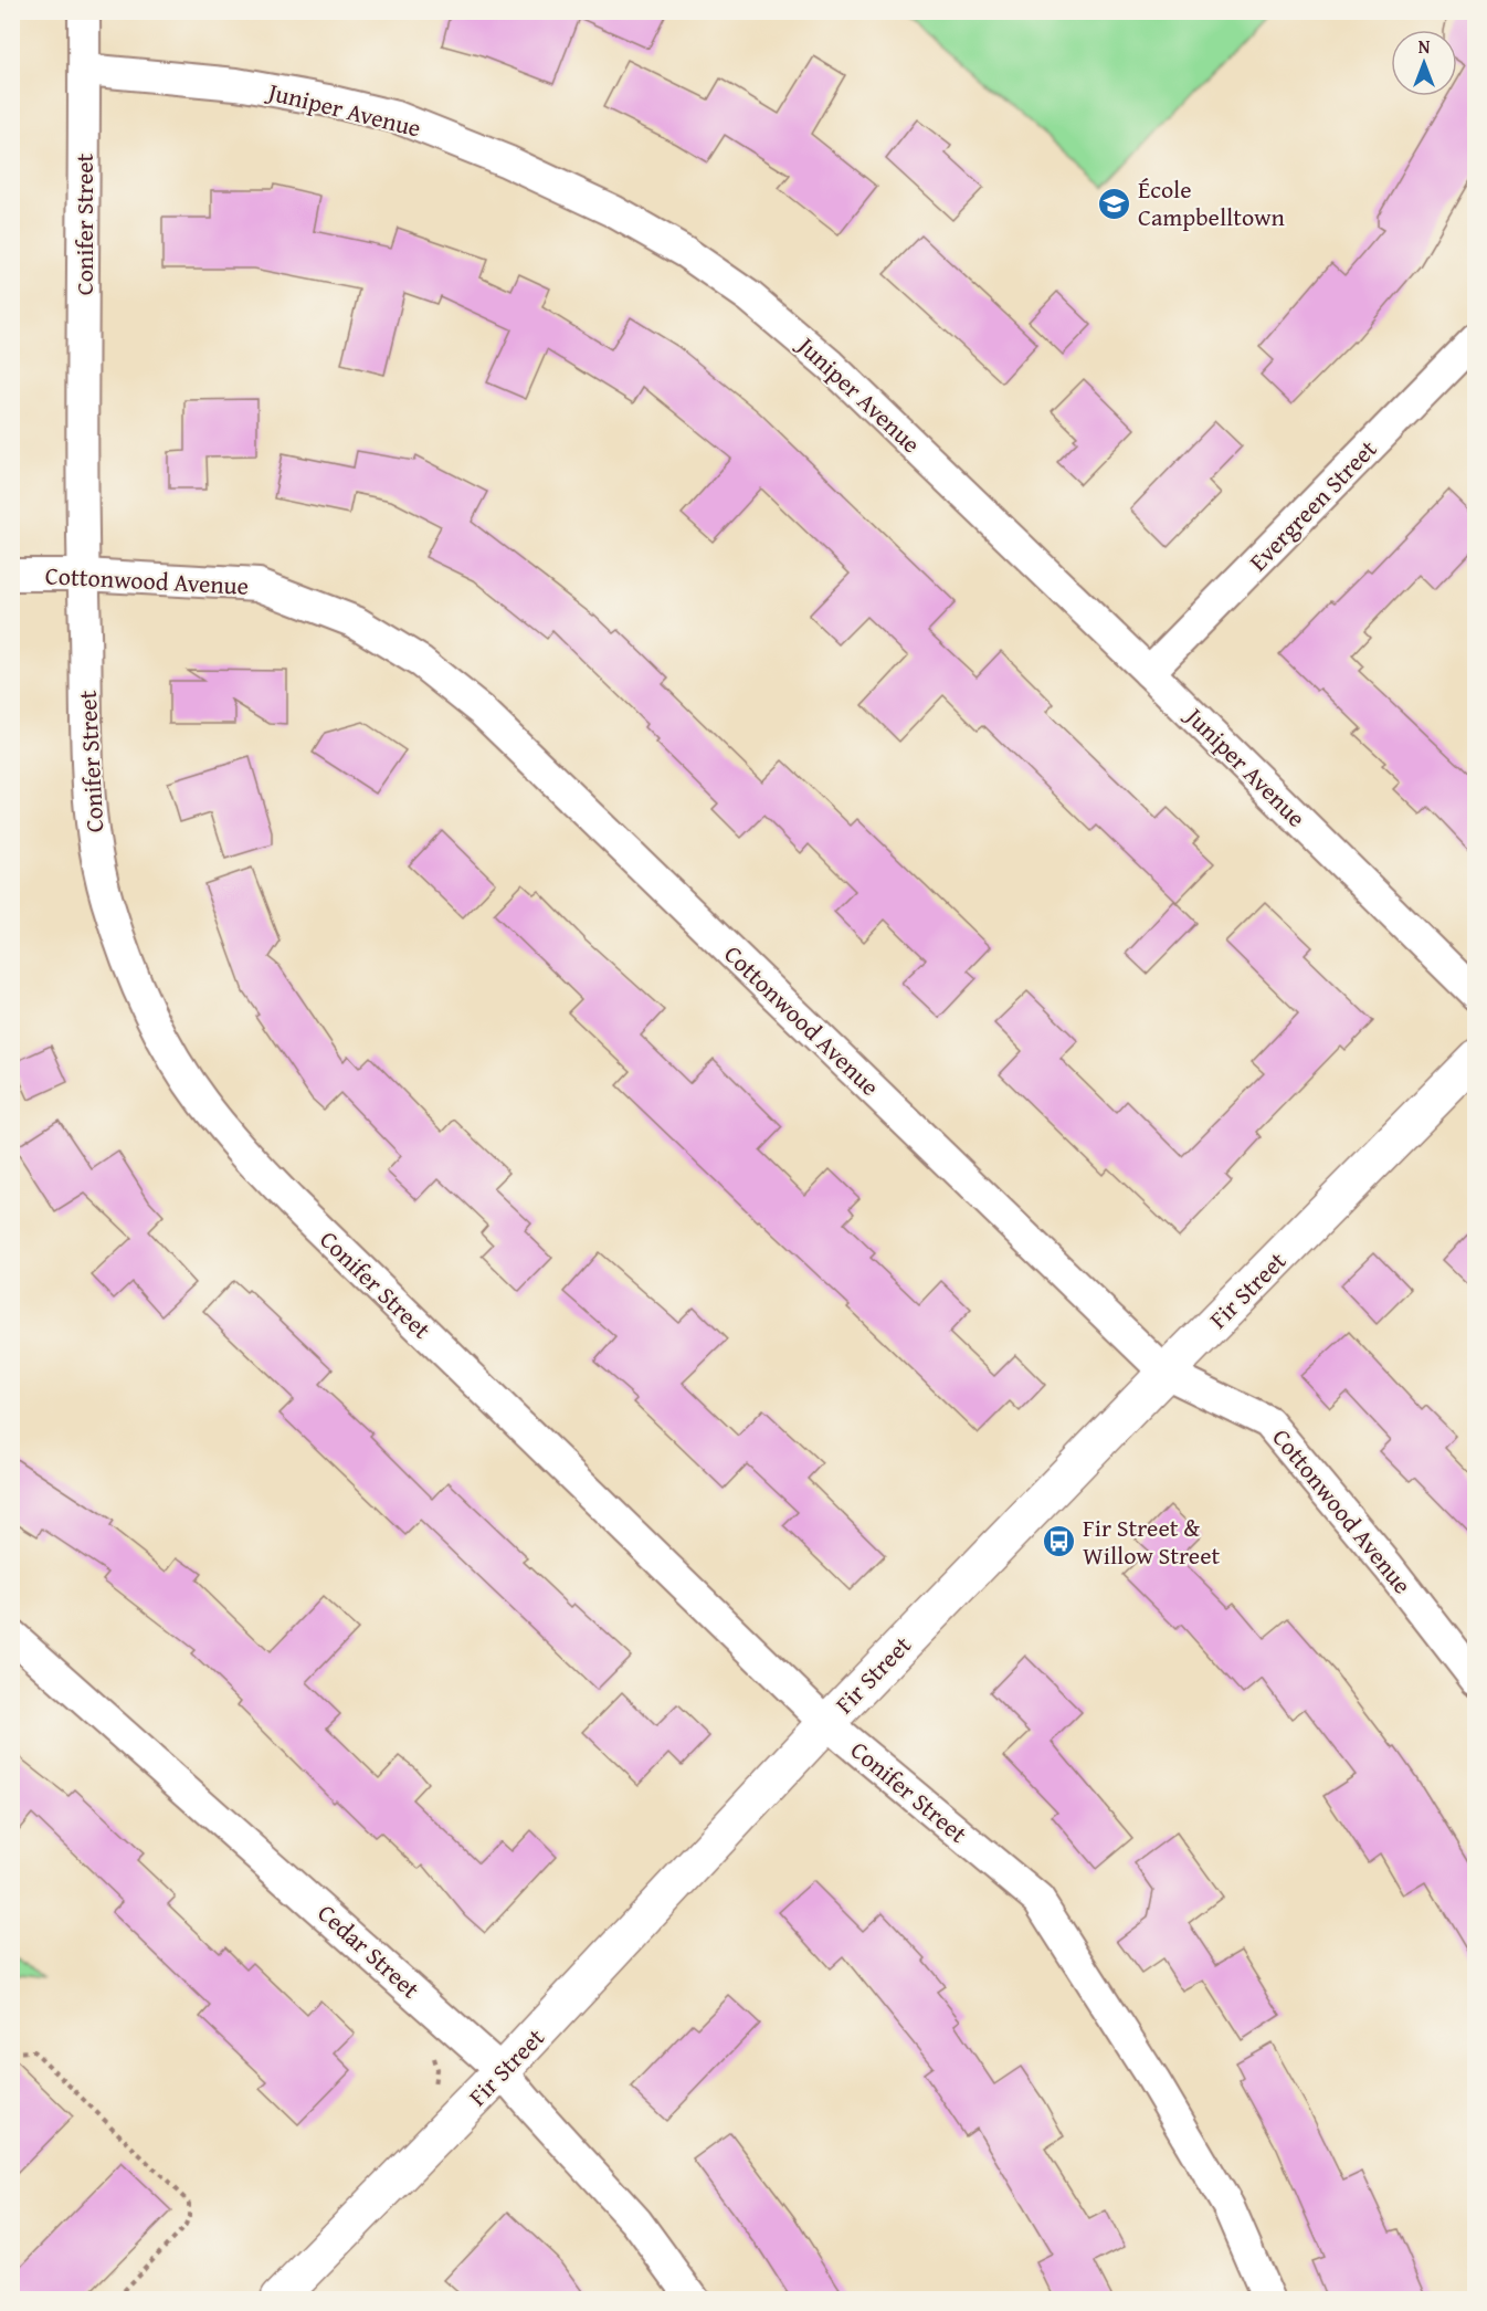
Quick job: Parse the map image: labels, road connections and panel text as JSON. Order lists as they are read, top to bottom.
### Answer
{
  "streets": {
    "street": [
      "Juniper Avenue",
      "Conifer Street",
      "Evergreen Street",
      "Cottonwood Avenue",
      "Fir Street",
      "Cedar Street"
    ]
  },
  "crossings": [
    ["Juniper Avenue", "Conifer Street"],
    ["Juniper Avenue", "Evergreen Street"],
    ["Conifer Street", "Cottonwood Avenue"],
    ["Conifer Street", "Fir Street"],
    ["Cottonwood Avenue", "Fir Street"],
    ["Fir Street", "Cedar Street"]
  ],
  "places": {
    "school or university": ["École Campbelltown"],
    "bus stop": ["Fir Street & Willow Street"]
  },
  "north": "top"
}
